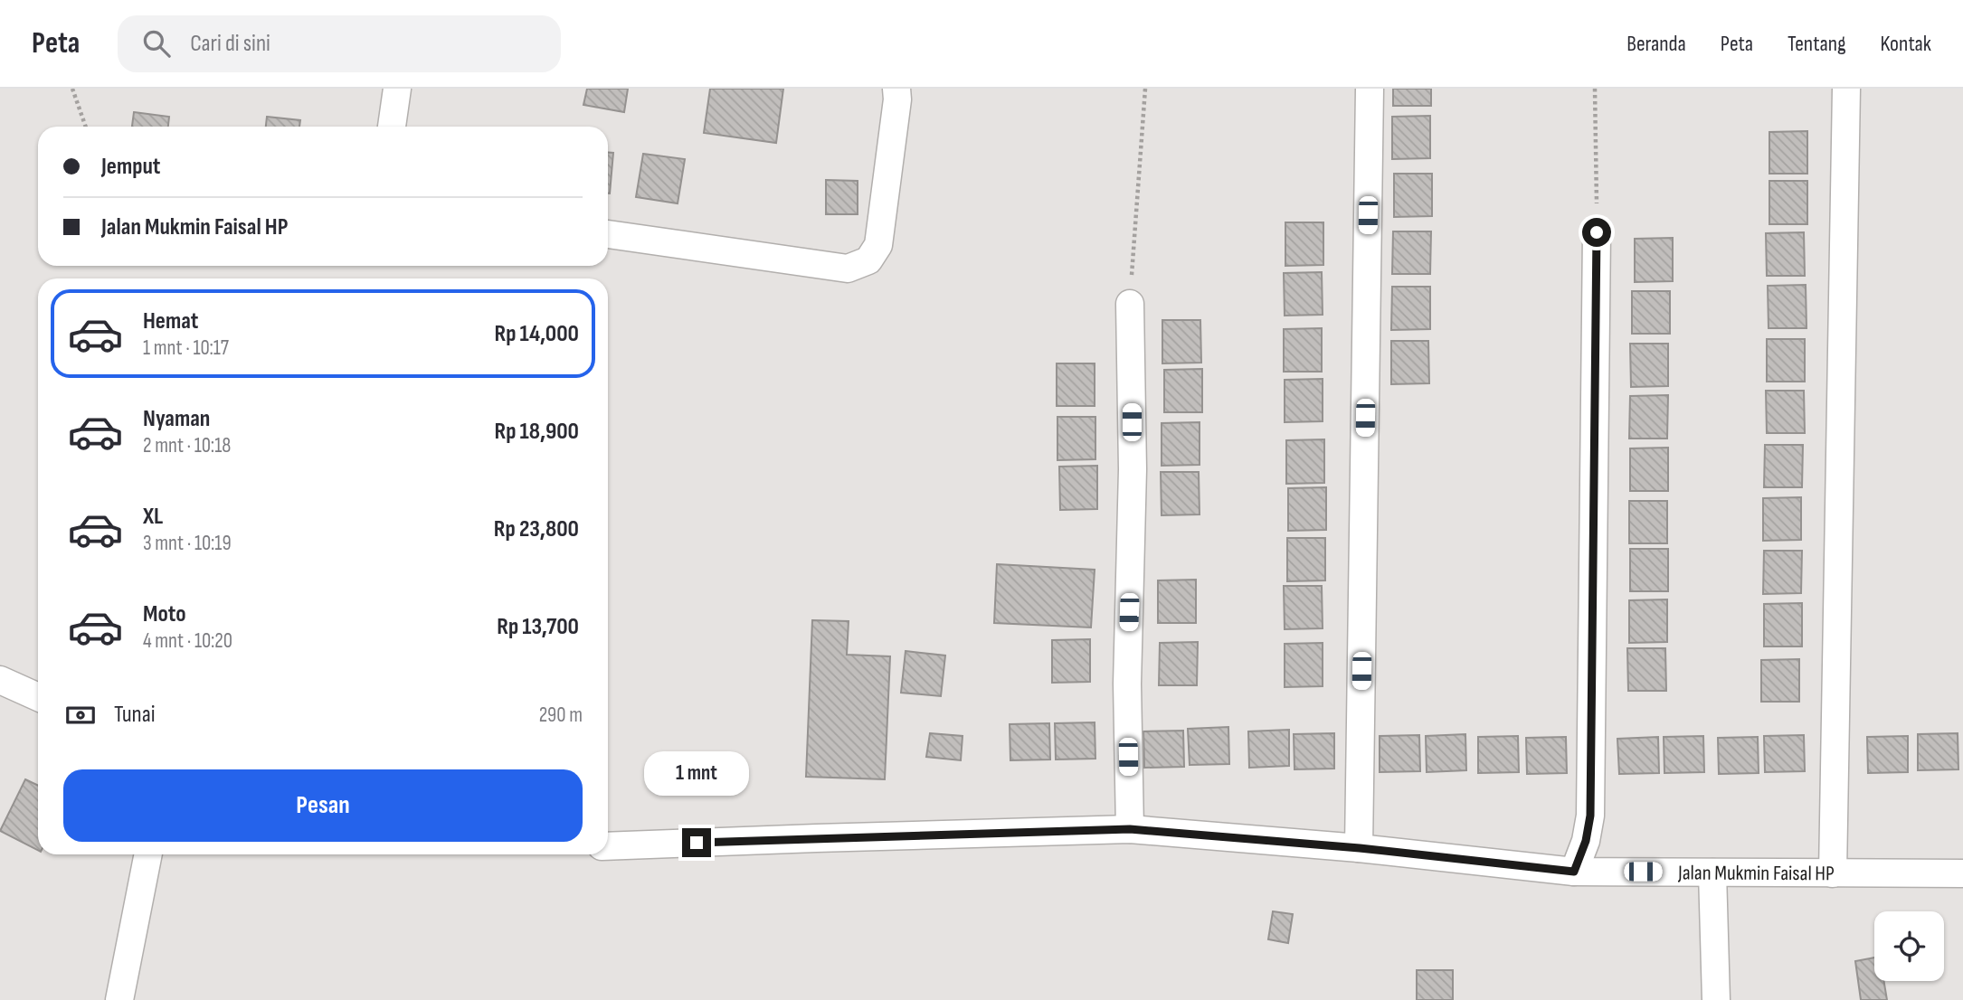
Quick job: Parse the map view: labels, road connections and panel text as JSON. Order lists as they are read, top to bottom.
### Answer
{
  "streets": {
    "street": ["Jalan Mukmin Faisal HP"]
  },
  "page": {
    "header": "Peta",
    "search": "Cari di sini",
    "nav": [
      "Beranda",
      "Peta",
      "Tentang",
      "Kontak"
    ],
    "banner": ["Jemput", "Jalan Mukmin Faisal HP"],
    "list": [
      {
        "name": "Hemat",
        "note": "1 mnt · 10:17",
        "value": "Rp 14,000"
      },
      {
        "name": "Nyaman",
        "note": "2 mnt · 10:18",
        "value": "Rp 18,900"
      },
      {
        "name": "XL",
        "note": "3 mnt · 10:19",
        "value": "Rp 23,800"
      },
      {
        "name": "Moto",
        "note": "4 mnt · 10:20",
        "value": "Rp 13,700"
      }
    ],
    "pay": ["Tunai", "290 m"],
    "bubble": "1 mnt",
    "buttons": "Pesan"
  }
}
